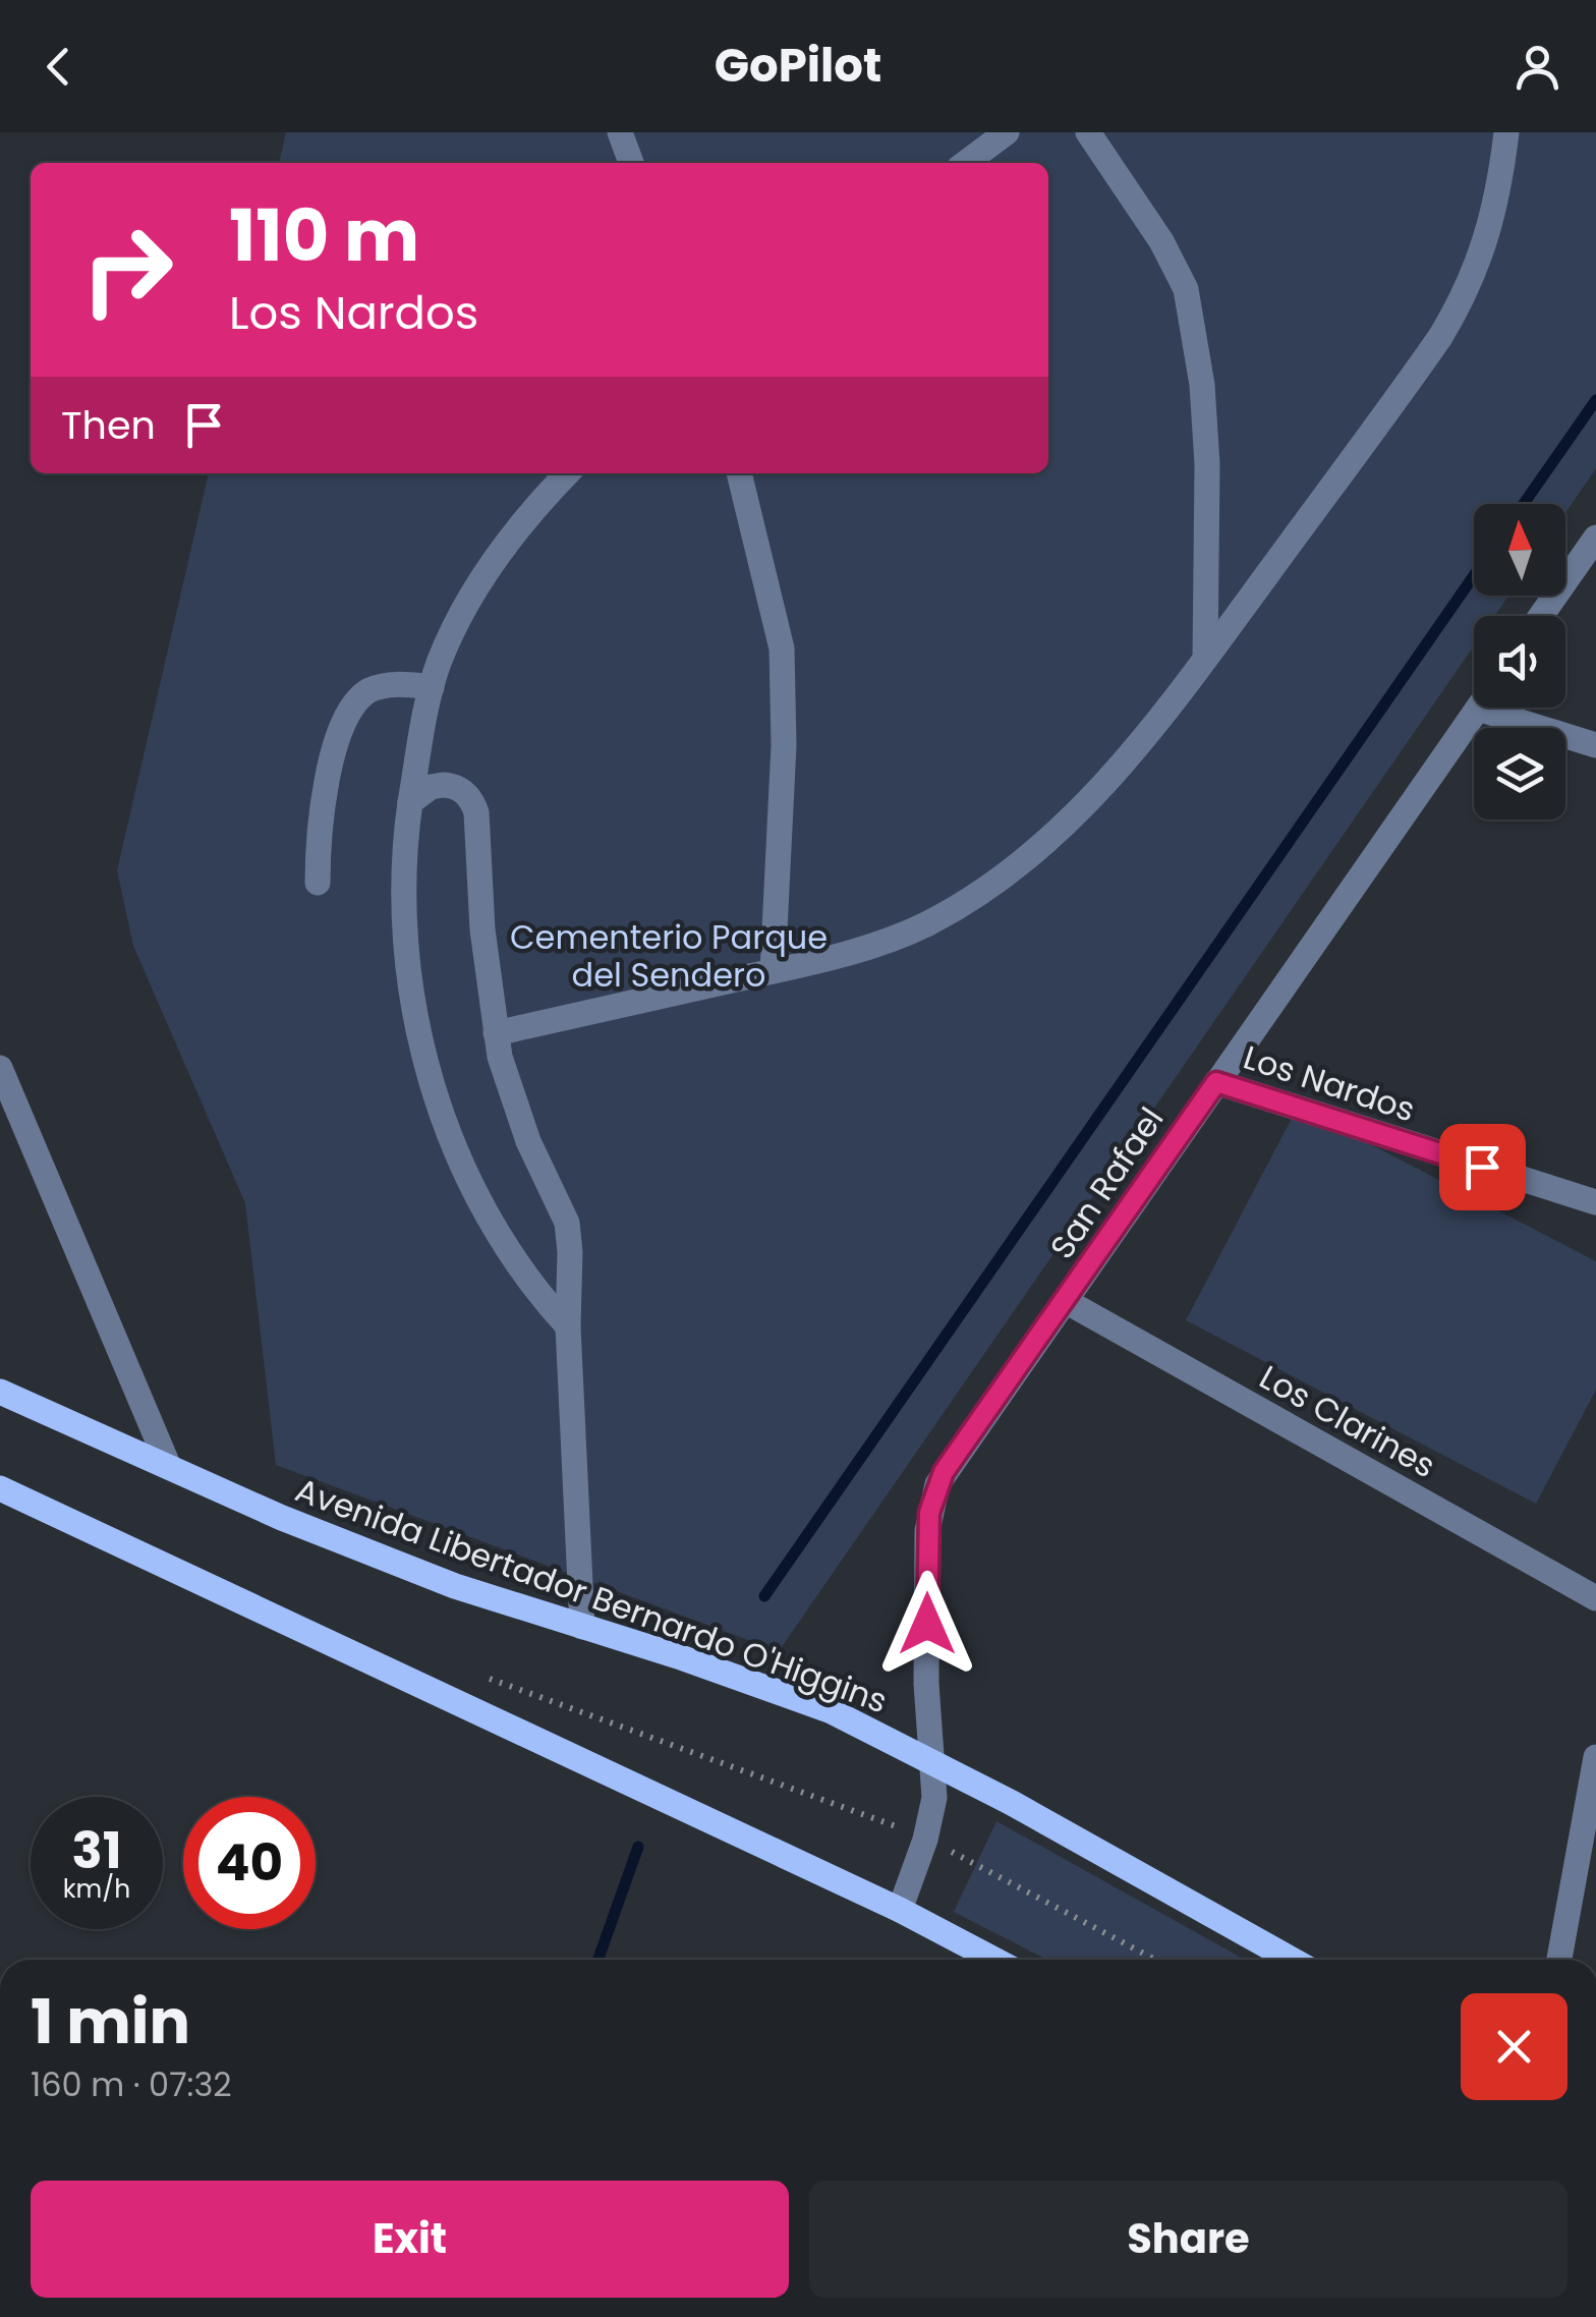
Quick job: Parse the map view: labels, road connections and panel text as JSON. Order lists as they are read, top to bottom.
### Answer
{
  "streets": {
    "main road": ["Avenida Libertador Bernardo O'Higgins"],
    "street": ["Los Nardos", "San Rafael", "Los Clarines"]
  },
  "crossings": [
    ["Los Nardos", "San Rafael"],
    ["San Rafael", "Los Clarines"],
    ["San Rafael", "Avenida Libertador Bernardo O'Higgins"]
  ],
  "parks": ["Cementerio Parque del Sendero"],
  "north": "top",
  "page": {
    "header": "GoPilot",
    "turn": ["110 m", "Los Nardos"],
    "then": "Then",
    "speed": "31 km/h",
    "limit": "40",
    "heading": ["1 min", "160 m · 07:32"],
    "buttons": ["Exit", "Share"]
  }
}
